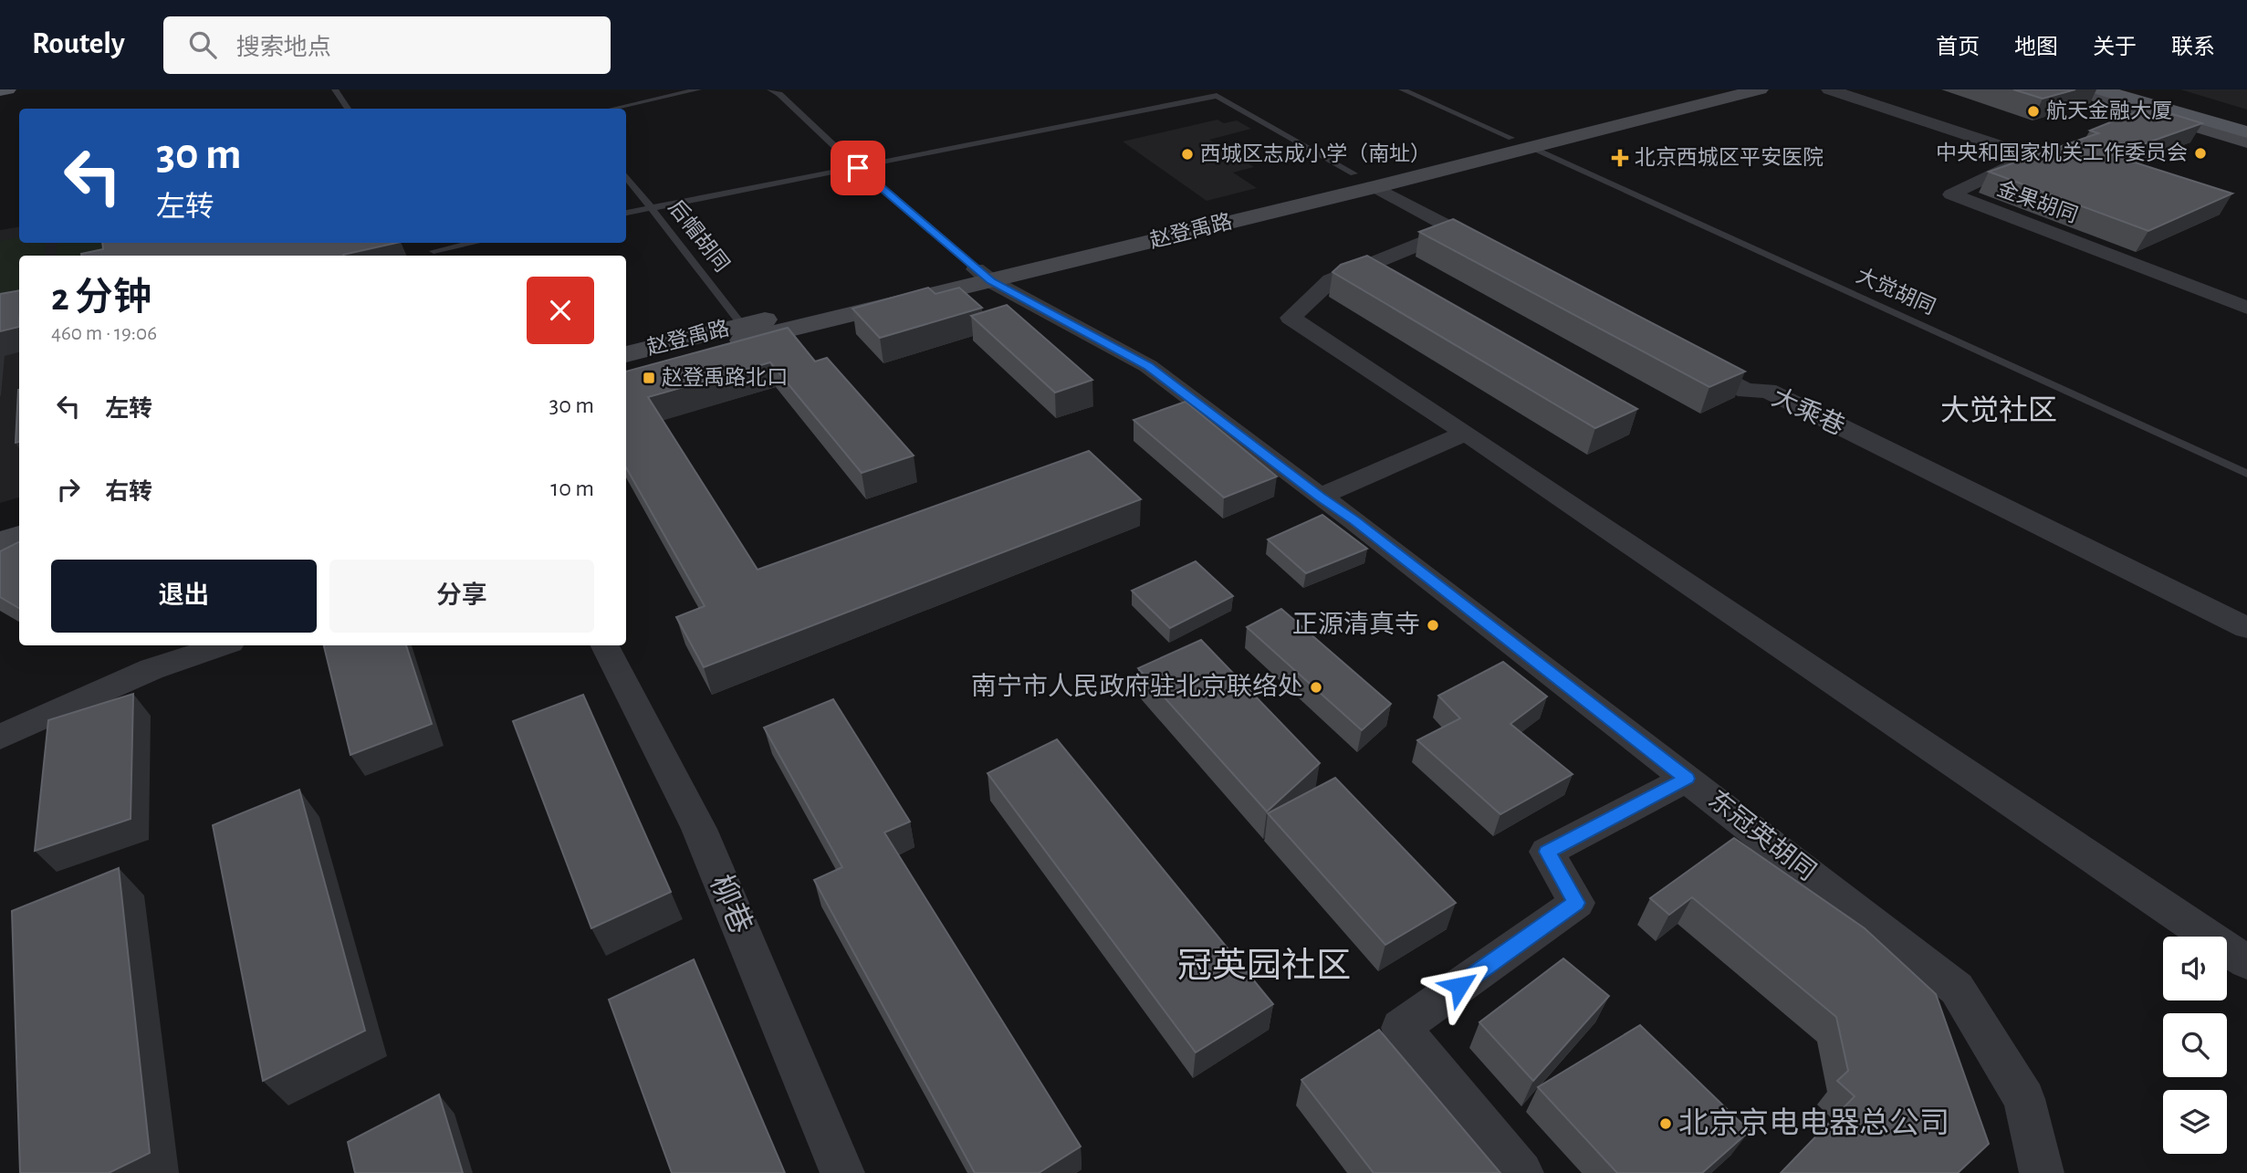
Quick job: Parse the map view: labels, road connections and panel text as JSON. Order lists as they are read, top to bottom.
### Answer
{
  "streets": {
    "main road": ["赵登禹路"],
    "street": [
      "金果胡同",
      "大乘巷",
      "东冠英胡同",
      "柳巷"
    ],
    "lane": ["后帽胡同", "大觉胡同"]
  },
  "crossings": [
    ["赵登禹路", "后帽胡同"],
    ["赵登禹路", "大觉胡同"],
    ["赵登禹路", "东冠英胡同"]
  ],
  "districts": ["大觉社区", "冠英园社区"],
  "places": {
    "other": [
      "航天金融大厦",
      "中央和国家机关工作委员会",
      "西城区志成小学（南址）",
      "正源清真寺",
      "南宁市人民政府驻北京联络处",
      "北京京电电器总公司"
    ],
    "health": ["北京西城区平安医院"],
    "transit": ["赵登禹路北口"]
  },
  "page": {
    "header": "Routely",
    "search": "搜索地点",
    "nav": [
      "首页",
      "地图",
      "关于",
      "联系"
    ],
    "turn": ["30 m", "左转"],
    "heading": ["2 分钟", "460 m · 19:06"],
    "list": [
      {
        "name": "左转",
        "value": "30 m"
      },
      {
        "name": "右转",
        "value": "10 m"
      }
    ],
    "buttons": ["退出", "分享"]
  }
}
